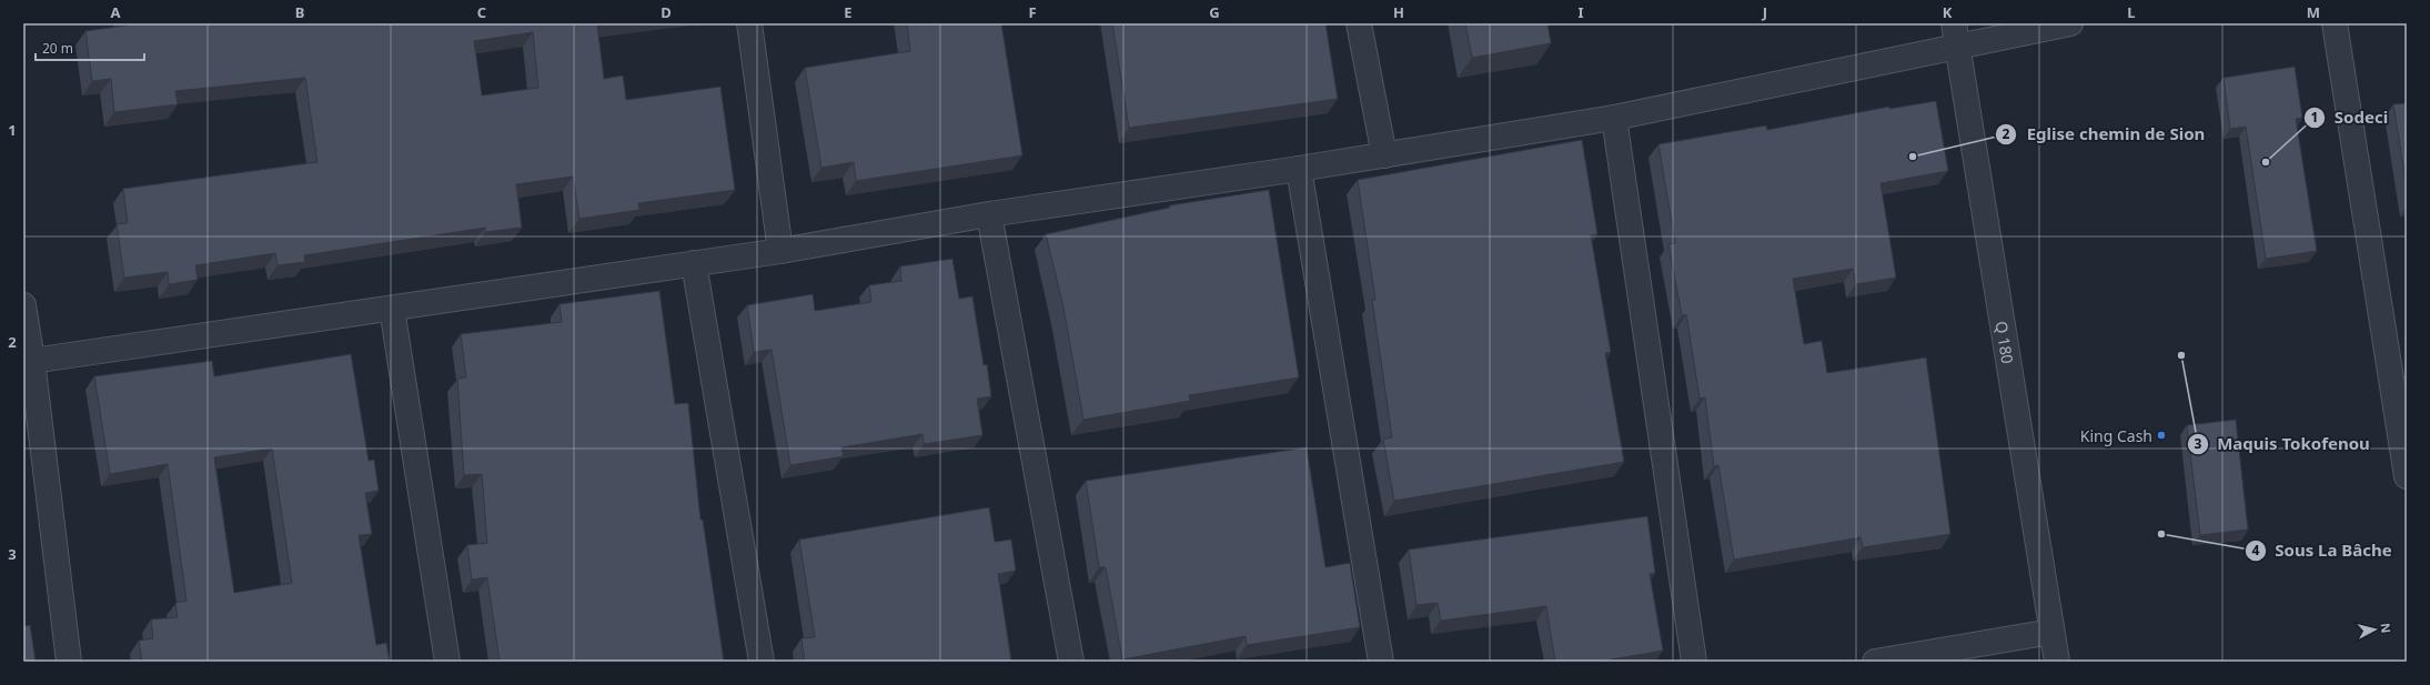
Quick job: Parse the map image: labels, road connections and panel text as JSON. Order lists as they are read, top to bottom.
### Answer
{
  "streets": {
    "street": ["Q 180"]
  },
  "places": [
    "Eglise chemin de Sion",
    "Sodeci",
    "Maquis Tokofenou",
    "King Cash",
    "Sous La Bâche"
  ],
  "scale_bar": "20 m",
  "north": "right",
  "grid": {
    "columns": [
      "A",
      "B",
      "C",
      "D",
      "E",
      "F",
      "G",
      "H",
      "I",
      "J",
      "K",
      "L",
      "M"
    ],
    "rows": ["1", "2", "3"]
  }
}
